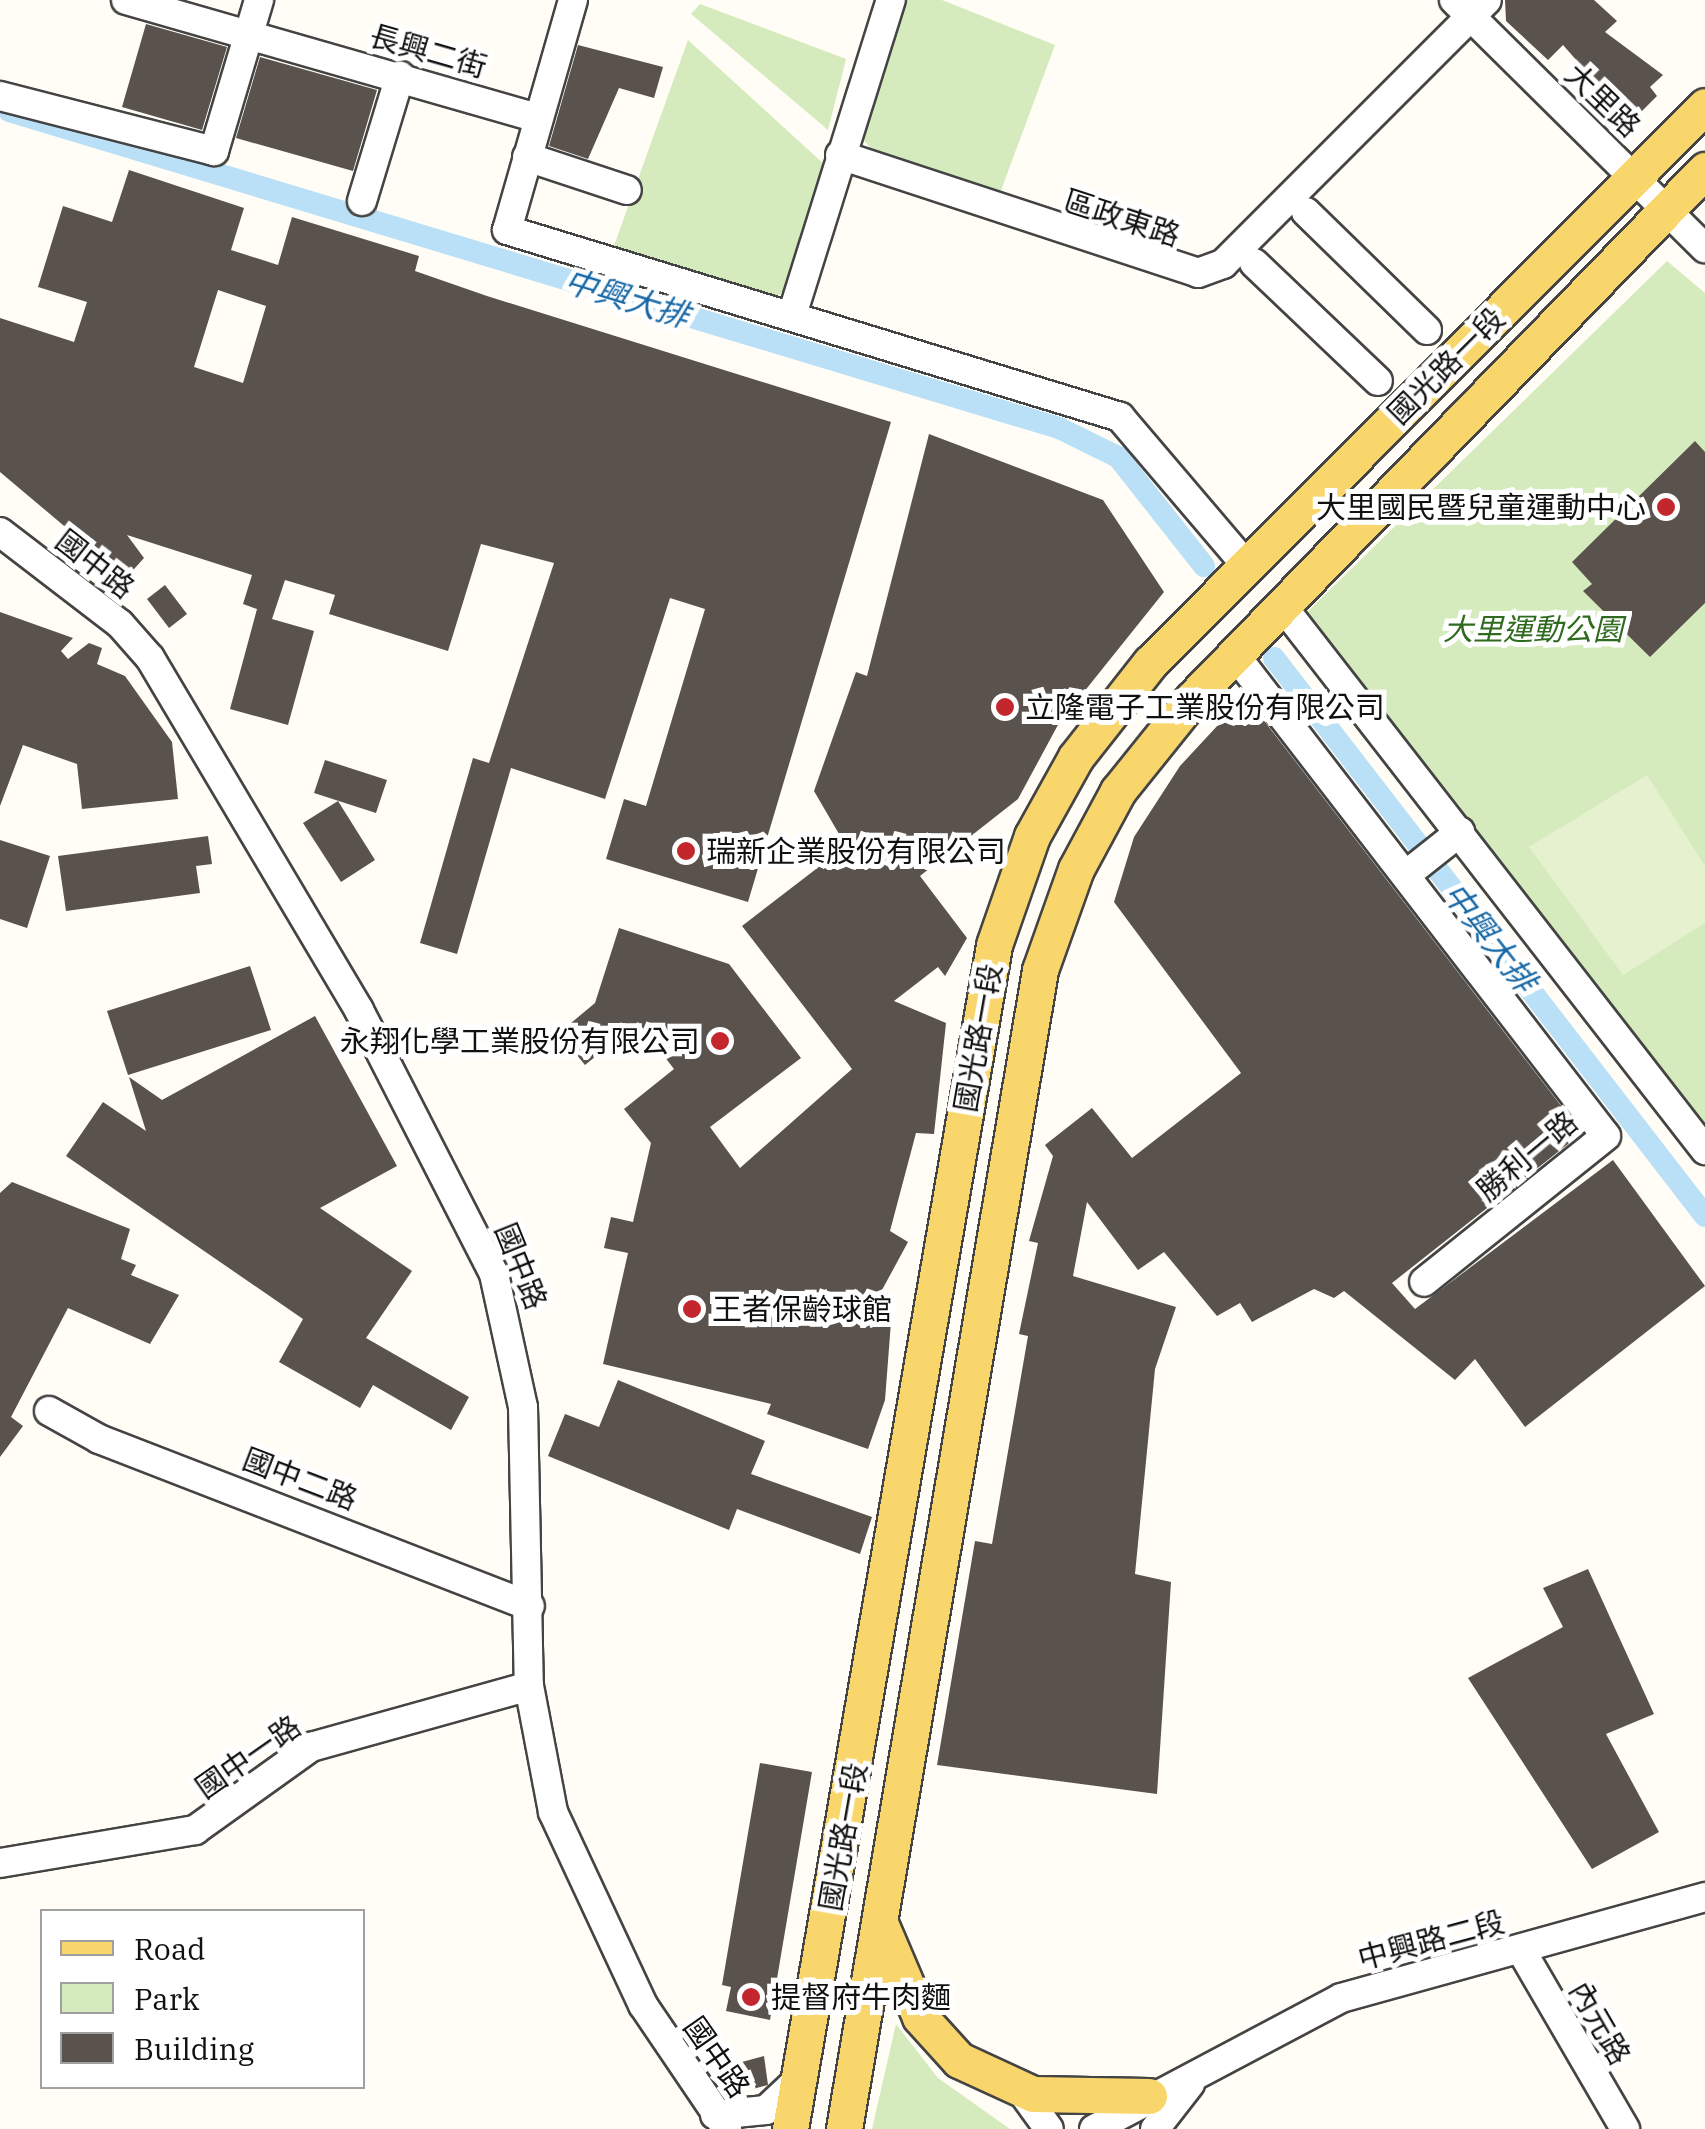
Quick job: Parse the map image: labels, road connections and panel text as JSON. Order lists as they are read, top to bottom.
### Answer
{
  "streets": {
    "main road": ["國光路一段"],
    "street": [
      "長興二街",
      "大里路",
      "區政東路",
      "國中路",
      "勝利一路",
      "國中二路",
      "國中一路",
      "中興路二段",
      "內元路"
    ]
  },
  "crossings": [
    ["大里路", "區政東路"],
    ["大里路", "國光路一段"],
    ["國光路一段", "勝利一路"],
    ["國中路", "國中二路"],
    ["國中路", "國中一路"],
    ["中興路二段", "內元路"]
  ],
  "water": ["中興大排"],
  "parks": ["大里運動公園"],
  "places": [
    "大里國民暨兒童運動中心",
    "立隆電子工業股份有限公司",
    "瑞新企業股份有限公司",
    "永翔化學工業股份有限公司",
    "王者保齡球館",
    "提督府牛肉麵"
  ],
  "legend": ["Road", "Park", "Building"]
}
